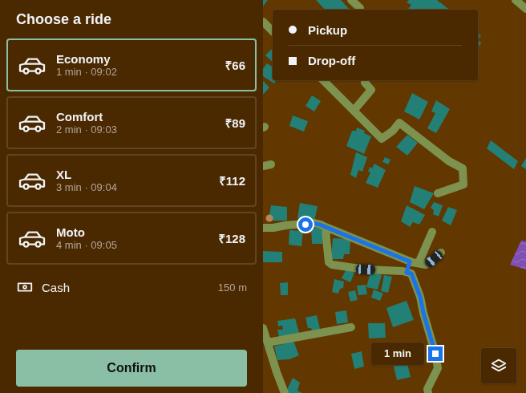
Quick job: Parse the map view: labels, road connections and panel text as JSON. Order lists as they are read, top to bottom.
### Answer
{
  "page": {
    "heading": "Choose a ride",
    "banner": ["Pickup", "Drop-off"],
    "list": [
      {
        "name": "Economy",
        "note": "1 min · 09:02",
        "value": "₹66"
      },
      {
        "name": "Comfort",
        "note": "2 min · 09:03",
        "value": "₹89"
      },
      {
        "name": "XL",
        "note": "3 min · 09:04",
        "value": "₹112"
      },
      {
        "name": "Moto",
        "note": "4 min · 09:05",
        "value": "₹128"
      }
    ],
    "pay": ["Cash", "150 m"],
    "bubble": "1 min",
    "buttons": "Confirm"
  }
}
